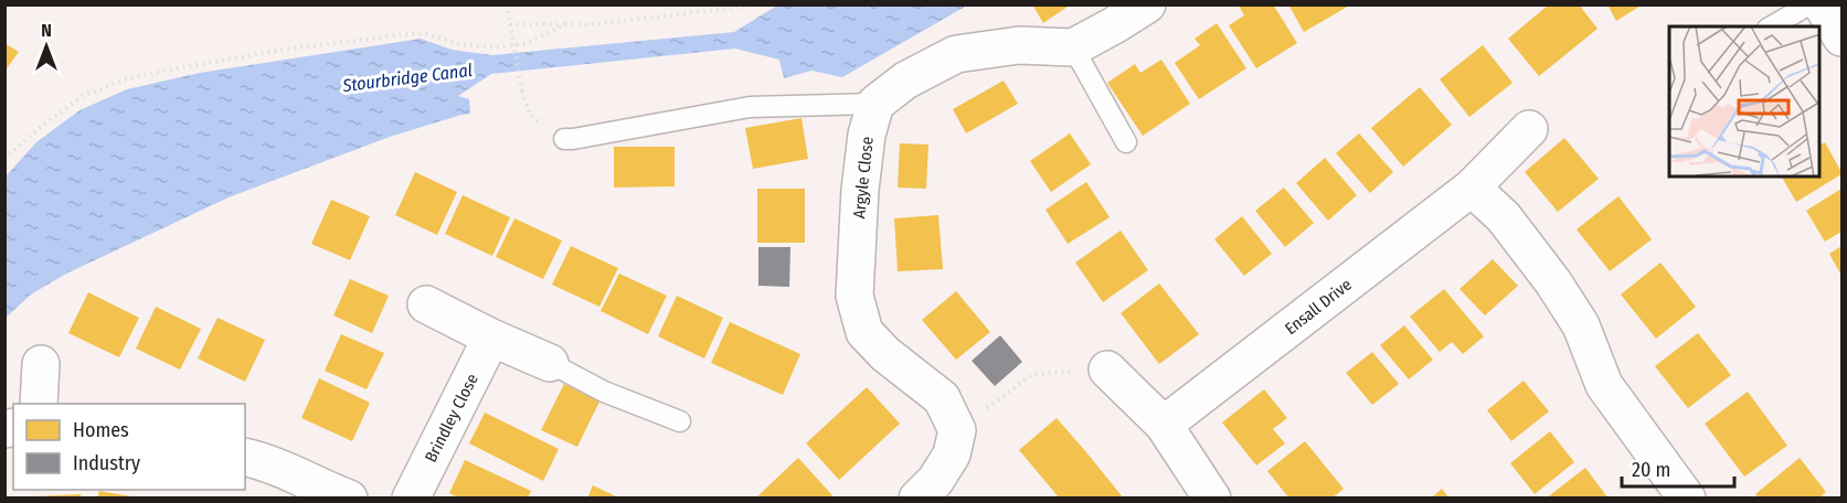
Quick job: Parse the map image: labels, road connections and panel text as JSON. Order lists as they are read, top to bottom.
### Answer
{
  "streets": {
    "street": ["Argyle Close", "Ensall Drive", "Brindley Close"]
  },
  "water": ["Stourbridge Canal"],
  "legend": ["Homes", "Industry"],
  "scale_bar": "20 m",
  "north": "top"
}
